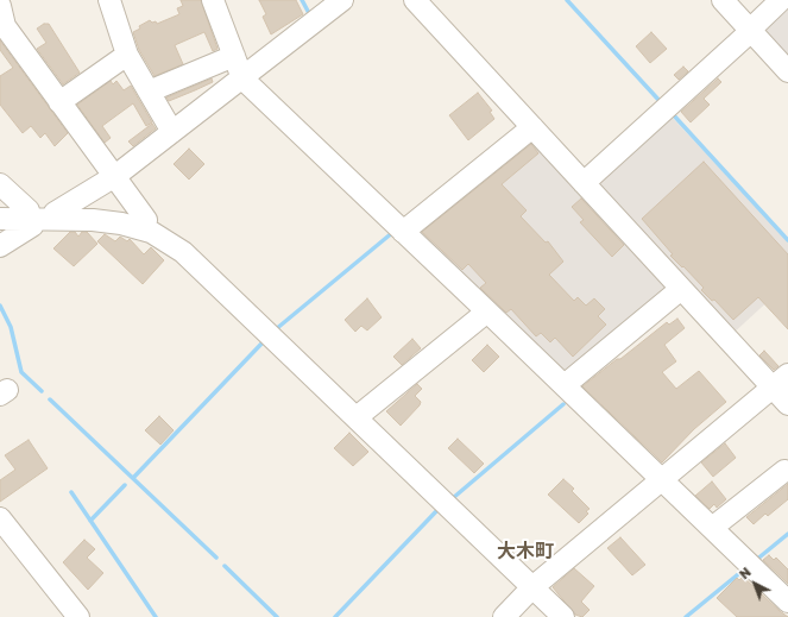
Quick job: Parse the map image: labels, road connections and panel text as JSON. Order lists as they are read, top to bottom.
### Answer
{
  "districts": ["大木町"],
  "north": "top left"
}
